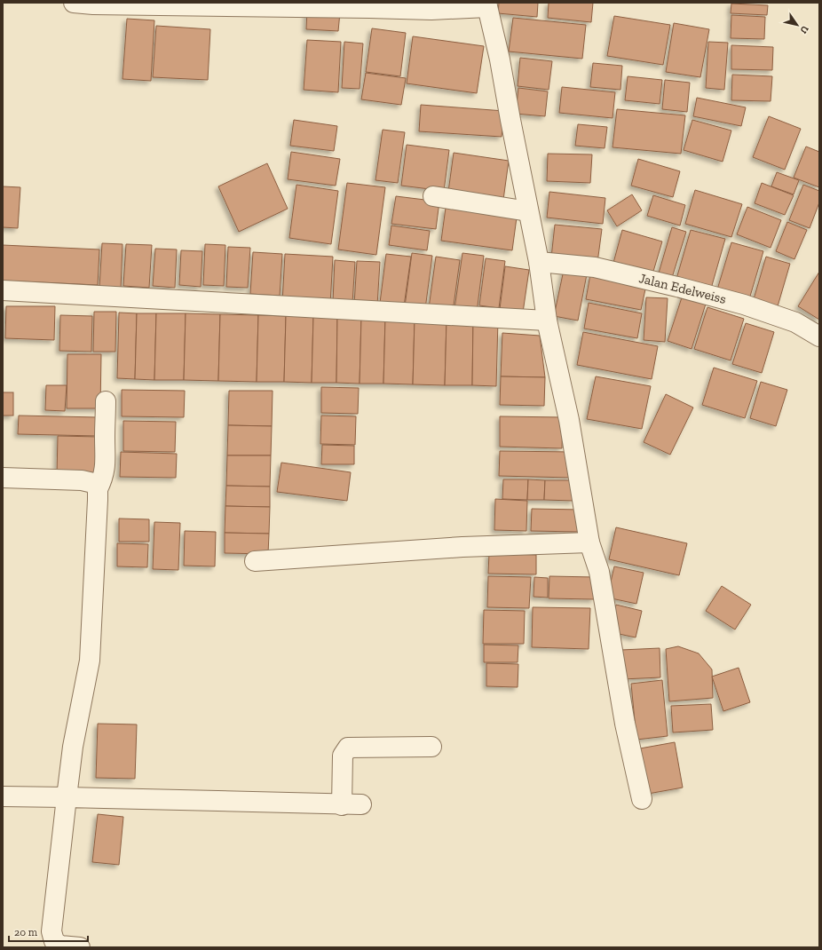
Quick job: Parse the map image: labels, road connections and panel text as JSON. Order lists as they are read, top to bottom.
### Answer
{
  "streets": {
    "street": ["Jalan Edelweiss"]
  },
  "scale_bar": "20 m",
  "north": "bottom right"
}
